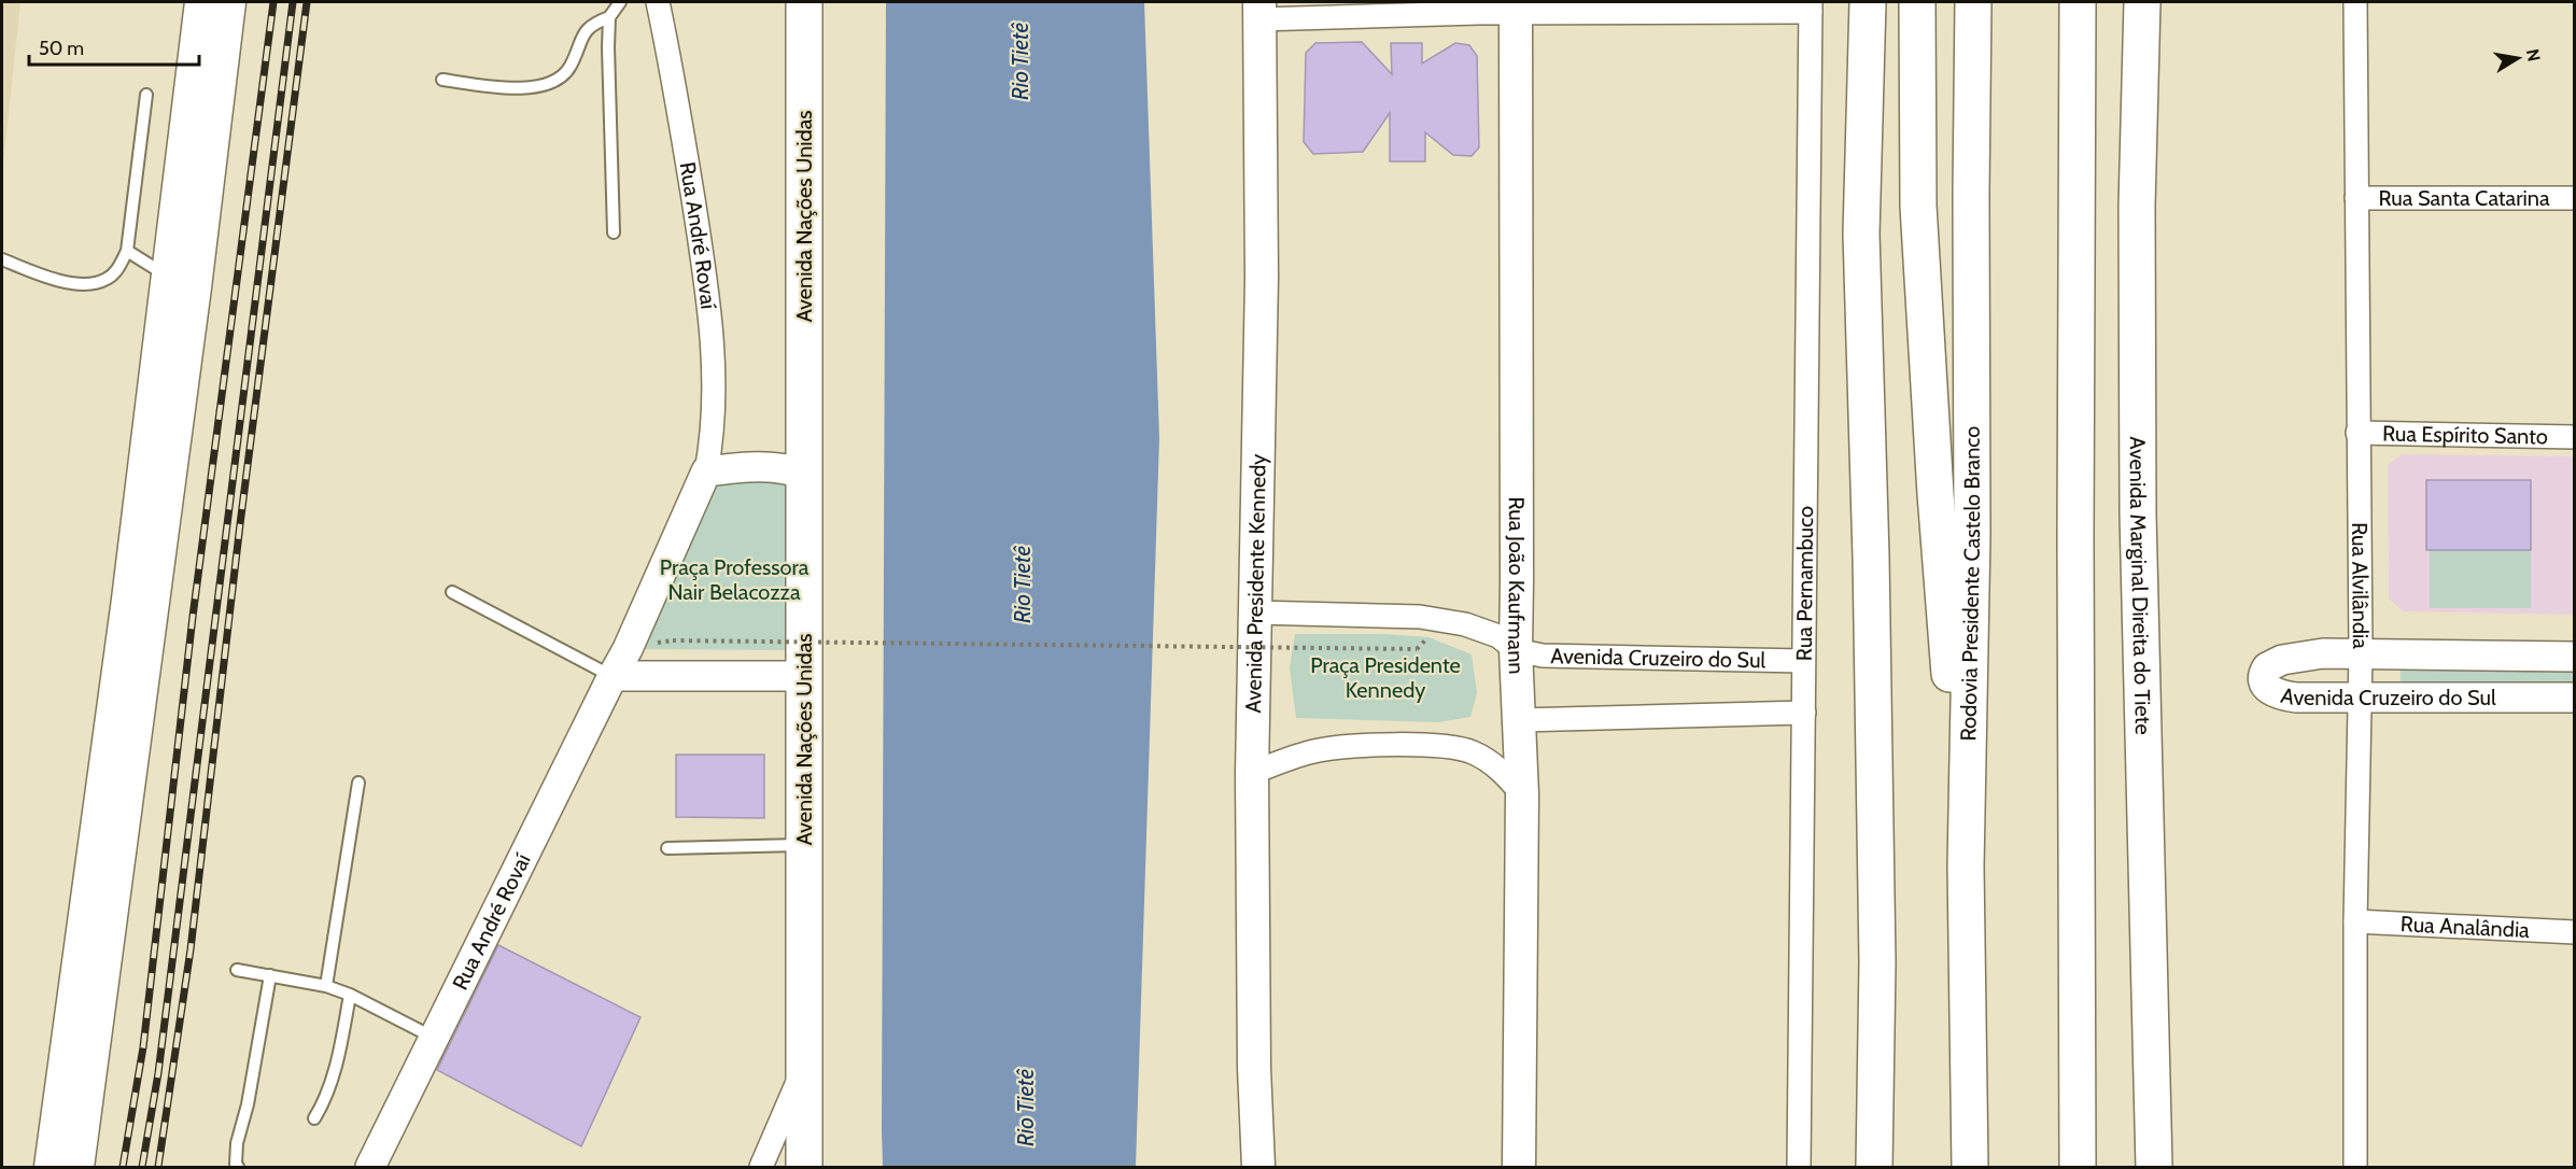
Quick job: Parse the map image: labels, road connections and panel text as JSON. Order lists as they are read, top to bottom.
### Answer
{
  "streets": {
    "main road": [
      "Avenida Nações Unidas",
      "Avenida Presidente Kennedy",
      "Rua João Kaufmann",
      "Rodovia Presidente Castelo Branco",
      "Avenida Marginal Direita do Tiete"
    ],
    "street": [
      "Rua Santa Catarina",
      "Rua André Rovaí",
      "Rua Espírito Santo",
      "Rua Pernambuco",
      "Rua Alvilândia",
      "Avenida Cruzeiro do Sul",
      "Rua Analândia"
    ]
  },
  "crossings": [
    ["Rua Santa Catarina", "Rua Alvilândia"],
    ["Rua Espírito Santo", "Rua Alvilândia"],
    ["Rua João Kaufmann", "Avenida Cruzeiro do Sul"],
    ["Rua Pernambuco", "Avenida Cruzeiro do Sul"],
    ["Rua Alvilândia", "Avenida Cruzeiro do Sul"],
    ["Rua Alvilândia", "Rua Analândia"]
  ],
  "water": ["Rio Tietê"],
  "parks": ["Praça Professora Nair Belacozza", "Praça Presidente Kennedy"],
  "scale_bar": "50 m",
  "north": "right"
}
